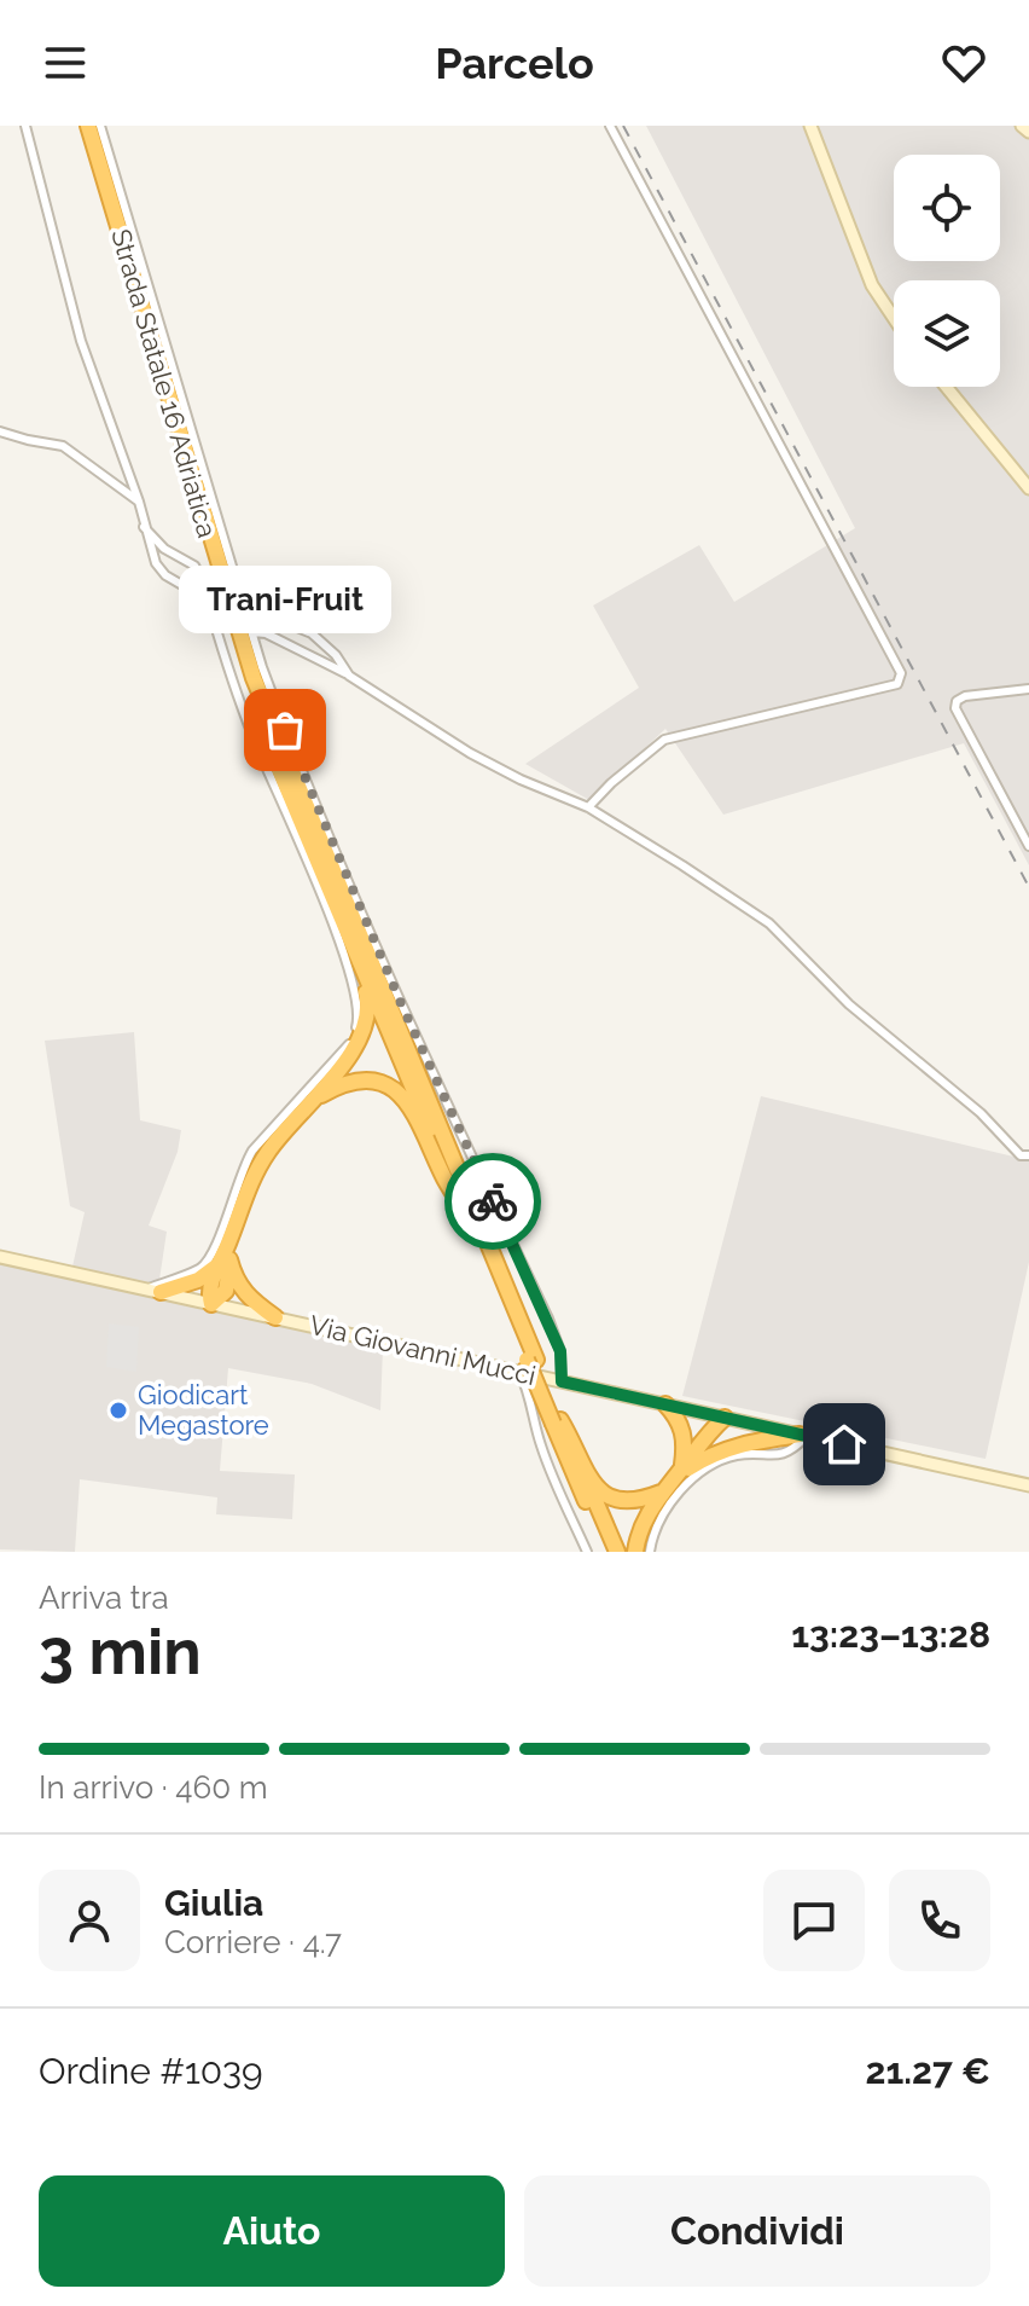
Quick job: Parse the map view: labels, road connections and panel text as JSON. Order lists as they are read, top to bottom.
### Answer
{
  "streets": {
    "highway": ["Strada Statale 16 Adriatica"],
    "main road": ["Via Giovanni Mucci"]
  },
  "crossings": [
    ["Strada Statale 16 Adriatica", "Via Giovanni Mucci"]
  ],
  "places": ["Trani-Fruit", "Giodicart Megastore"],
  "page": {
    "header": "Parcelo",
    "bubble": "Trani-Fruit",
    "heading": ["3 min", "Arriva tra", "13:23–13:28"],
    "panel": [
      "Giulia",
      "Corriere · 4.7",
      "Ordine #1039",
      "21.27 €"
    ],
    "bar": "In arrivo · 460 m",
    "buttons": ["Aiuto", "Condividi"]
  }
}
